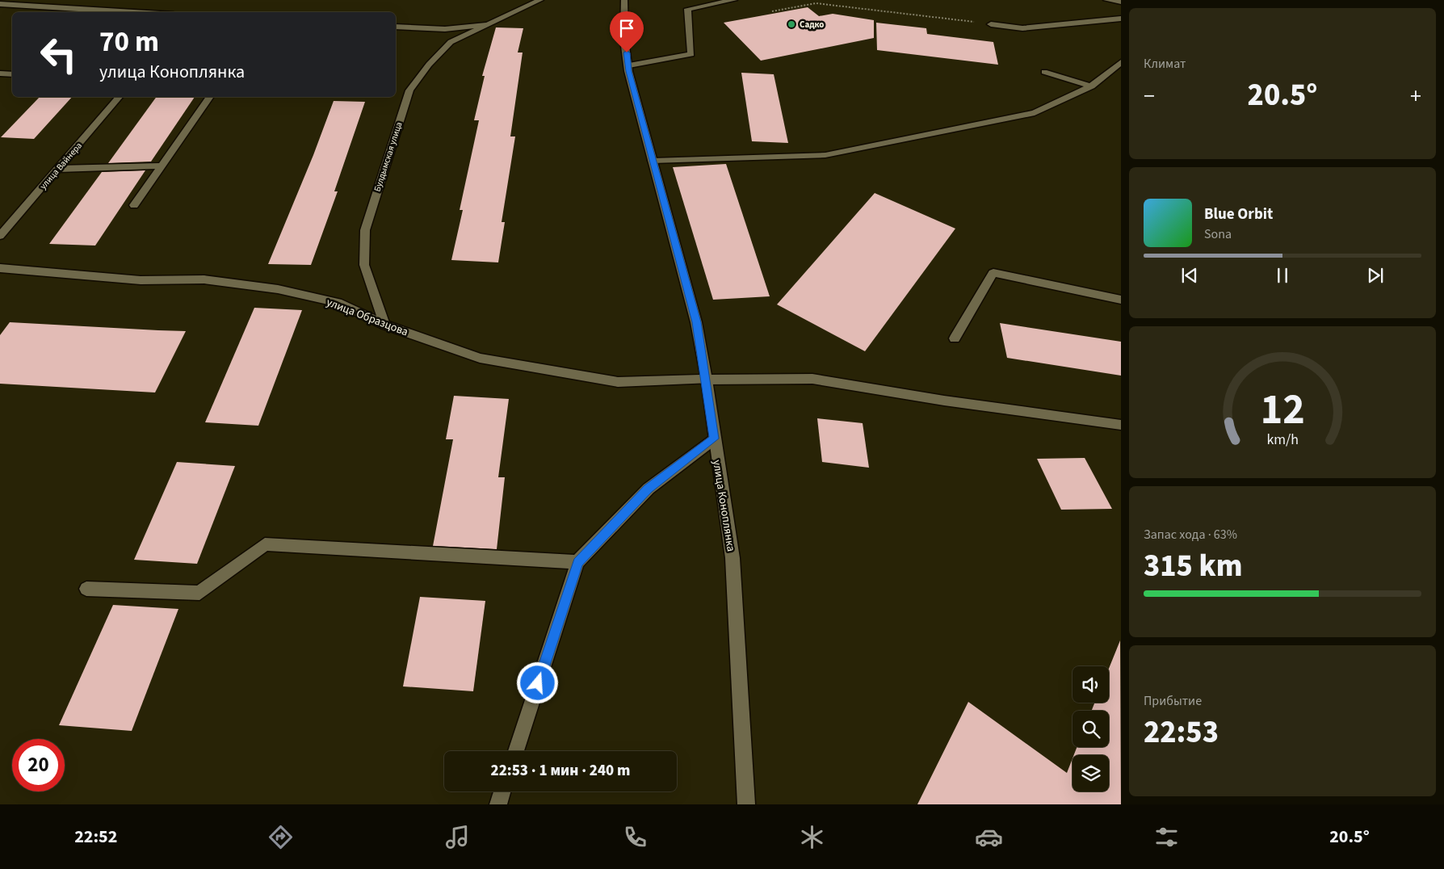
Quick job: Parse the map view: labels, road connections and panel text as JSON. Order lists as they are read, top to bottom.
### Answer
{
  "streets": {
    "street": [
      "Булдымская улица",
      "улица Вайнера",
      "улица Образцова",
      "улица Коноплянка"
    ]
  },
  "crossings": [
    ["Булдымская улица", "улица Образцова"],
    ["улица Образцова", "улица Коноплянка"]
  ],
  "places": ["Садко"],
  "page": {
    "tile": [
      "Климат",
      ["Запас хода · 63%", "315 km"],
      ["Прибытие", "22:53"]
    ],
    "turn": ["70 m", "улица Коноплянка"],
    "heat": ["−", "20.5°", "+"],
    "song": ["Blue Orbit", "Sona"],
    "limit": "20",
    "trip": "22:53 · 1 мин · 240 m",
    "tabs": ["22:52", "20.5°"],
    "gauge": ["12", "km/h"]
  }
}
